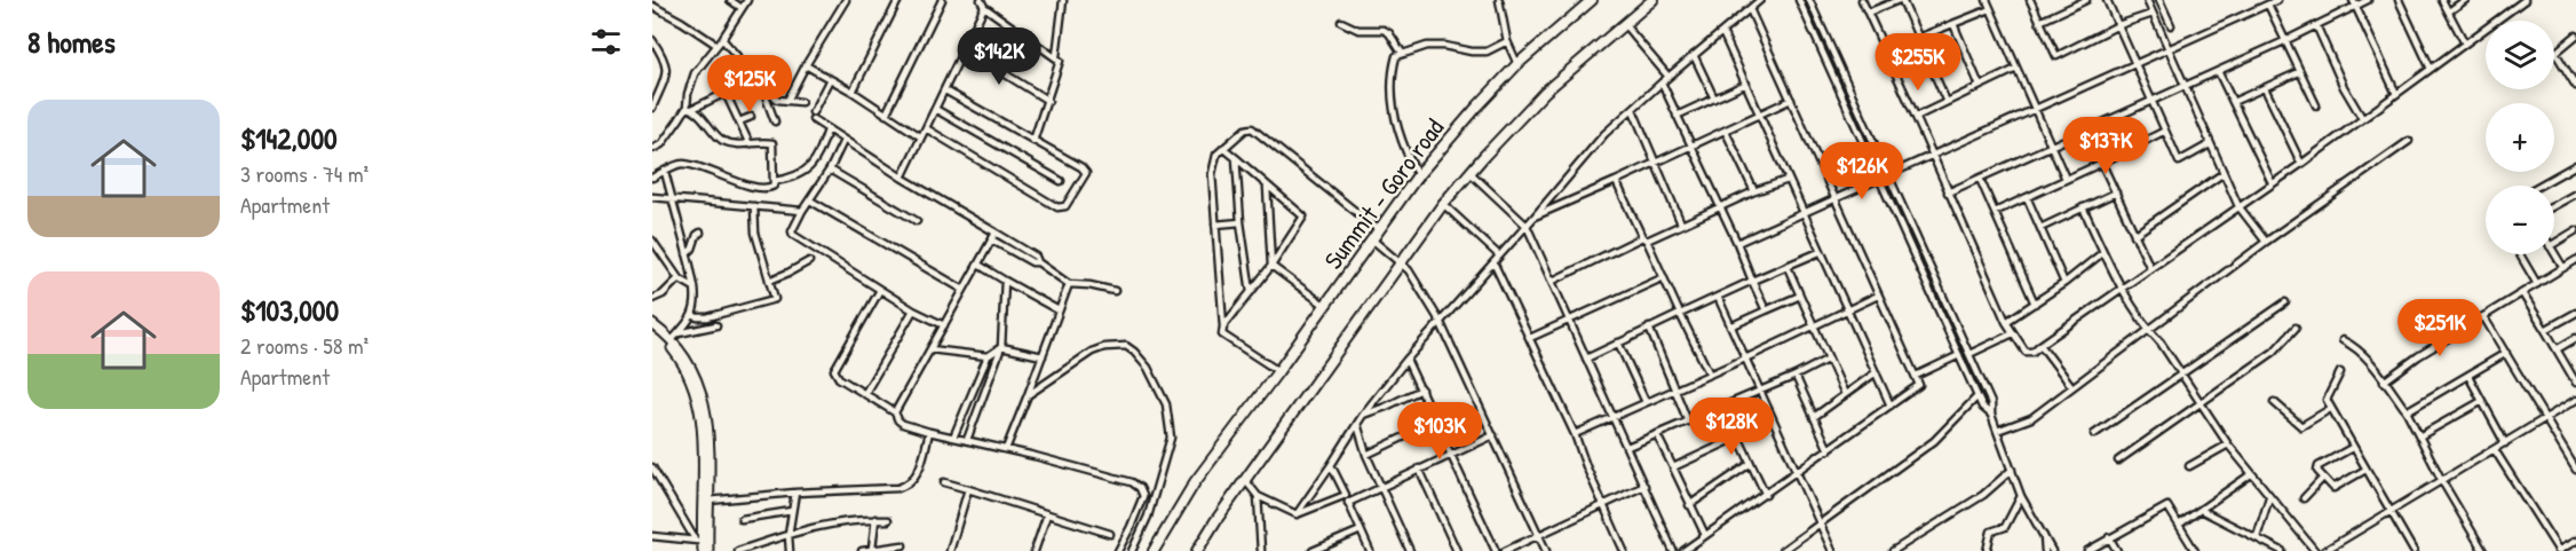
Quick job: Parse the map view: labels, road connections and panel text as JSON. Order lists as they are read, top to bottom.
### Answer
{
  "streets": {
    "highway": ["Summit - Goro road"]
  },
  "page": {
    "heading": "8 homes",
    "map_buttons": ["+", "−"],
    "price": [
      "$142K",
      "$255K",
      "$125K",
      "$137K",
      "$126K",
      "$251K",
      "$128K",
      "$103K"
    ],
    "list": [
      {
        "name": "$142,000",
        "note": "3 rooms · 74 m² · Apartment"
      },
      {
        "name": "$103,000",
        "note": "2 rooms · 58 m² · Apartment"
      }
    ]
  }
}
